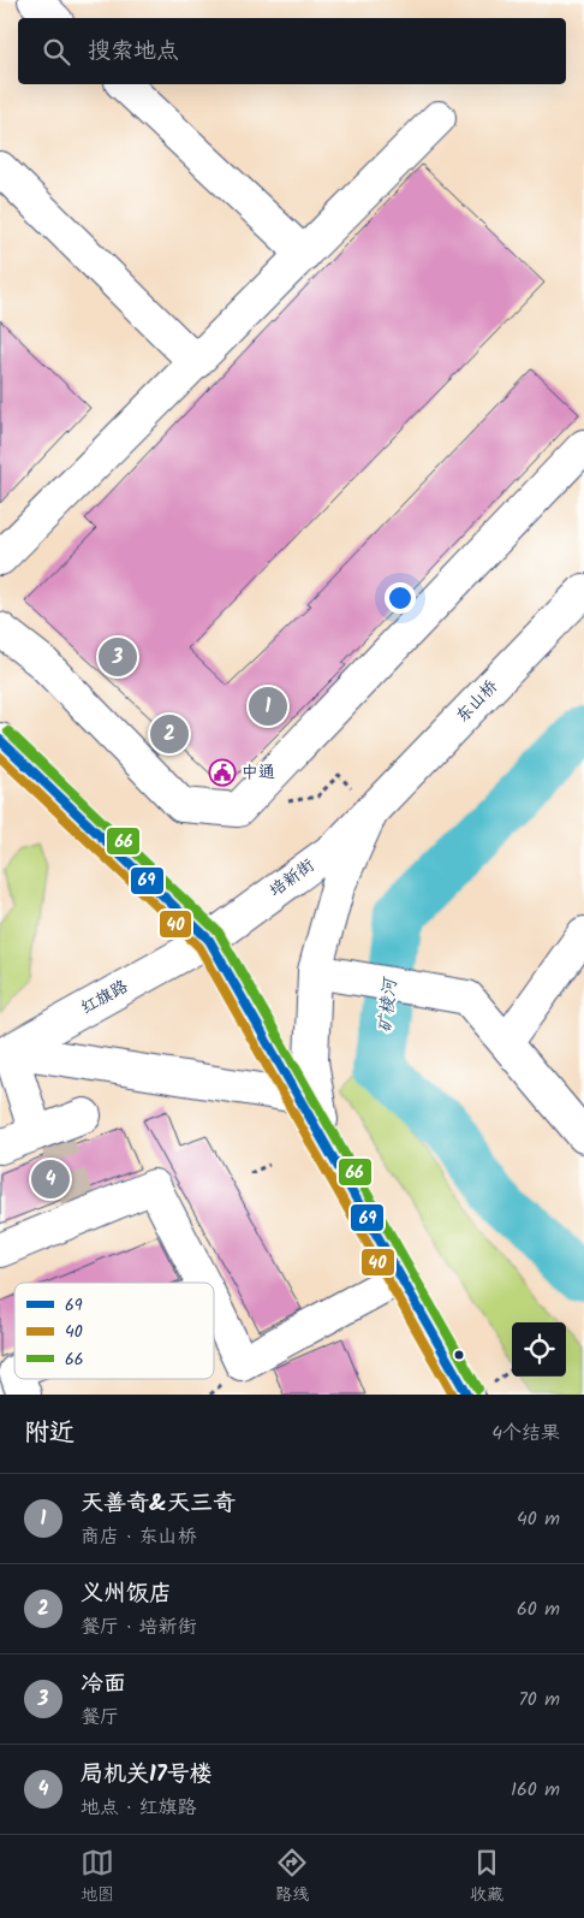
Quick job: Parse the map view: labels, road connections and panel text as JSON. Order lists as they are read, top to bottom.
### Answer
{
  "streets": {
    "street": ["东山桥", "培新街", "红旗路"]
  },
  "crossings": [
    ["东山桥", "培新街"],
    ["培新街", "红旗路"]
  ],
  "water": ["矿棱河"],
  "places": {
    "public building": ["中通"]
  },
  "lines": ["transit line 66", "transit line 69", "transit line 40"],
  "legend": ["69", "40", "66"],
  "page": {
    "search": "搜索地点",
    "pins": [
      "3",
      "1",
      "2",
      "4"
    ],
    "heading": ["附近", "4个结果"],
    "list": [
      {
        "mark": "1",
        "name": "天善奇&天三奇",
        "note": "商店 · 东山桥",
        "value": "40 m"
      },
      {
        "mark": "2",
        "name": "义州饭店",
        "note": "餐厅 · 培新街",
        "value": "60 m"
      },
      {
        "mark": "3",
        "name": "冷面",
        "note": "餐厅",
        "value": "70 m"
      },
      {
        "mark": "4",
        "name": "局机关17号楼",
        "note": "地点 · 红旗路",
        "value": "160 m"
      }
    ],
    "nav": ["地图", "路线", "收藏"]
  }
}
